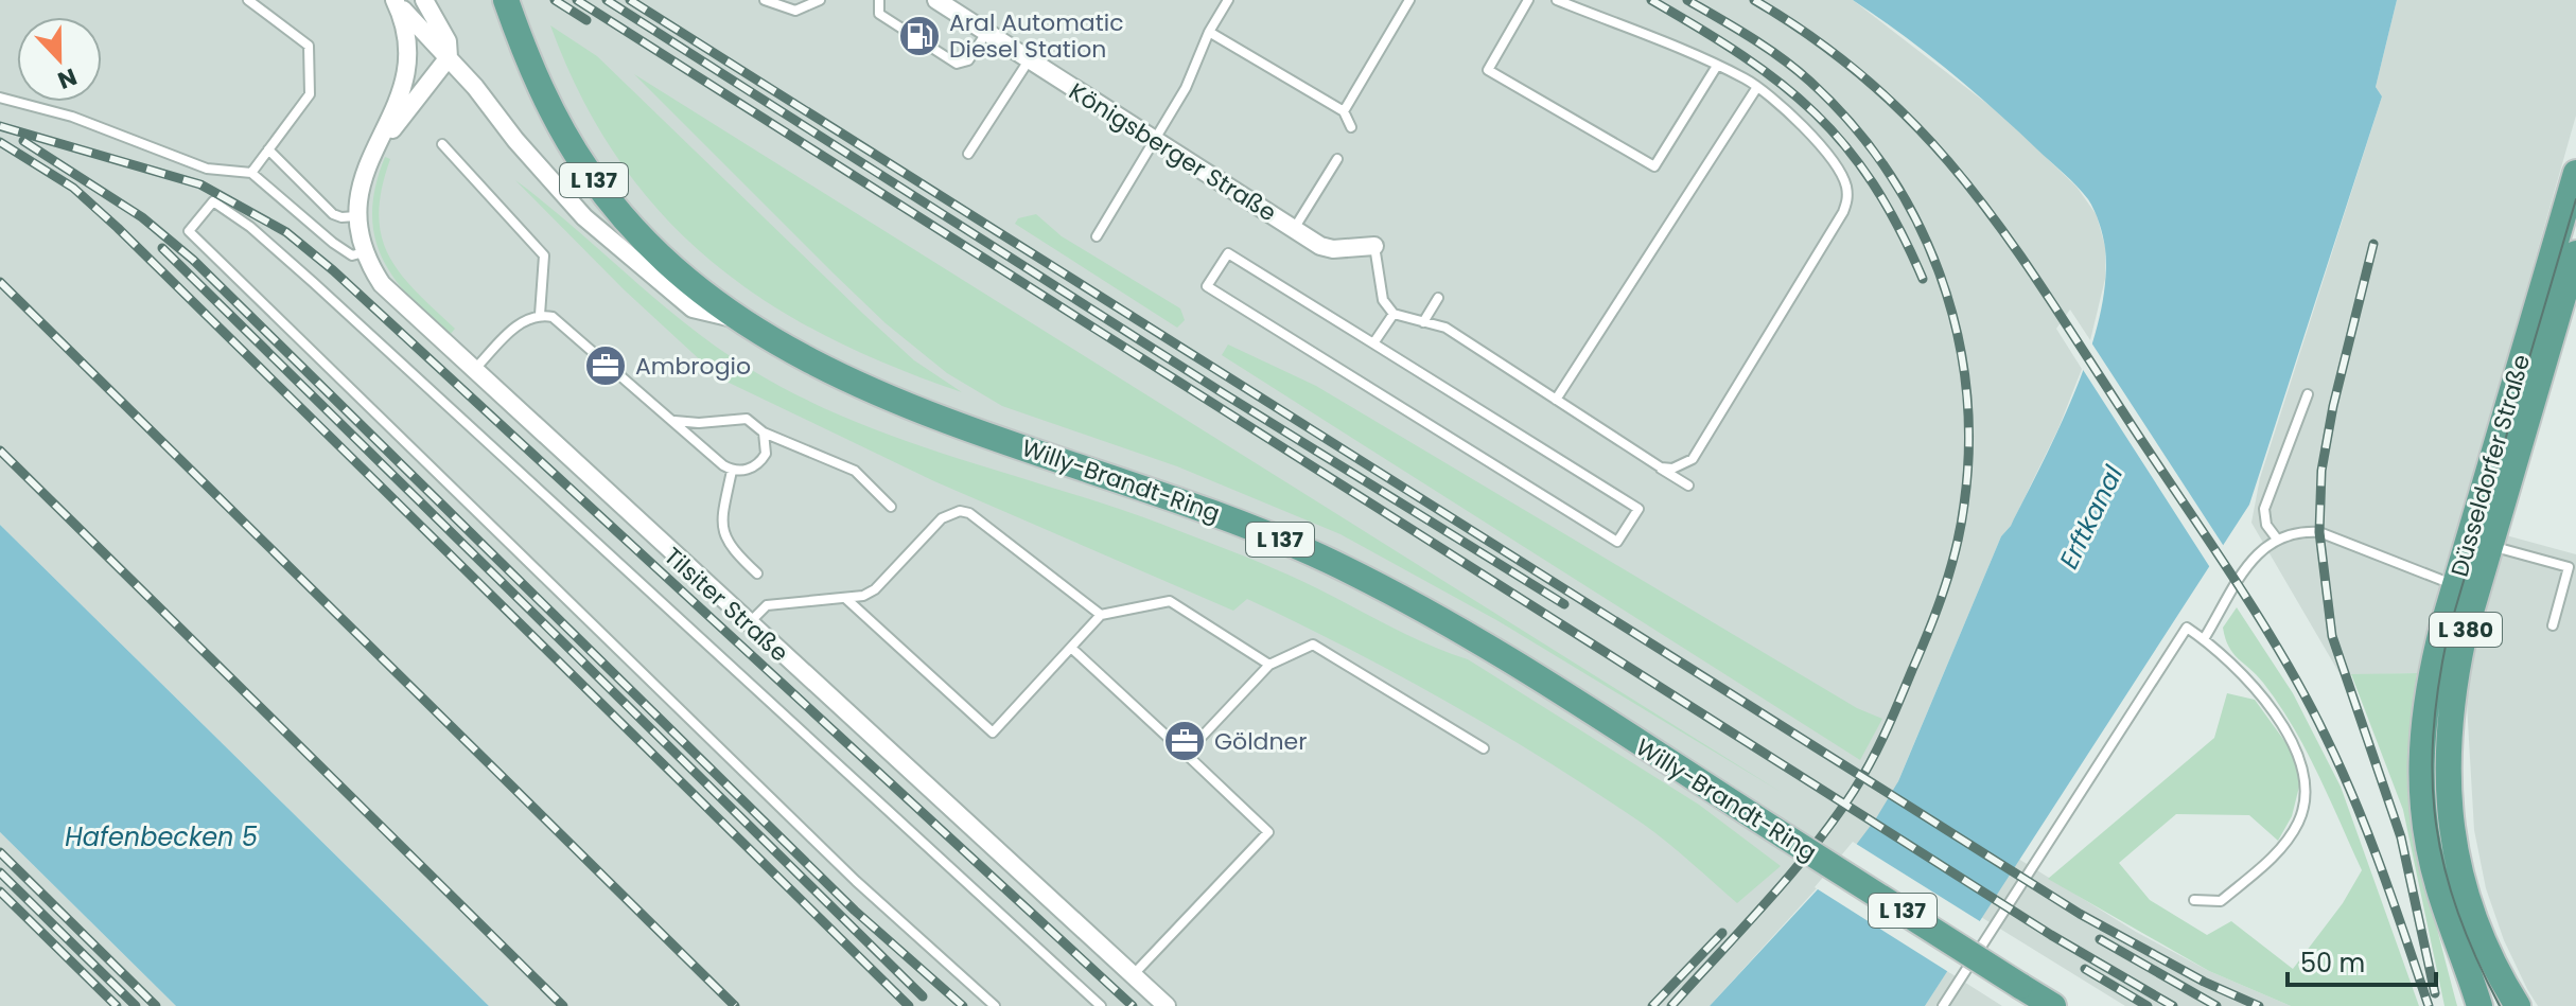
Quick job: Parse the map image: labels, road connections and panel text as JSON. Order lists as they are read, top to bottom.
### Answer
{
  "streets": {
    "main road": [
      "L 137",
      "Düsseldorfer Straße",
      "Willy-Brandt-Ring",
      "L 380"
    ],
    "street": ["Königsberger Straße", "Tilsiter Straße"]
  },
  "crossings": [
    ["Willy-Brandt-Ring", "Tilsiter Straße"]
  ],
  "water": ["Erftkanal", "Hafenbecken 5"],
  "places": {
    "fuel station": ["Aral Automatic Diesel Station"],
    "office": ["Ambrogio", "Göldner"]
  },
  "scale_bar": "50 m",
  "north": "bottom"
}
